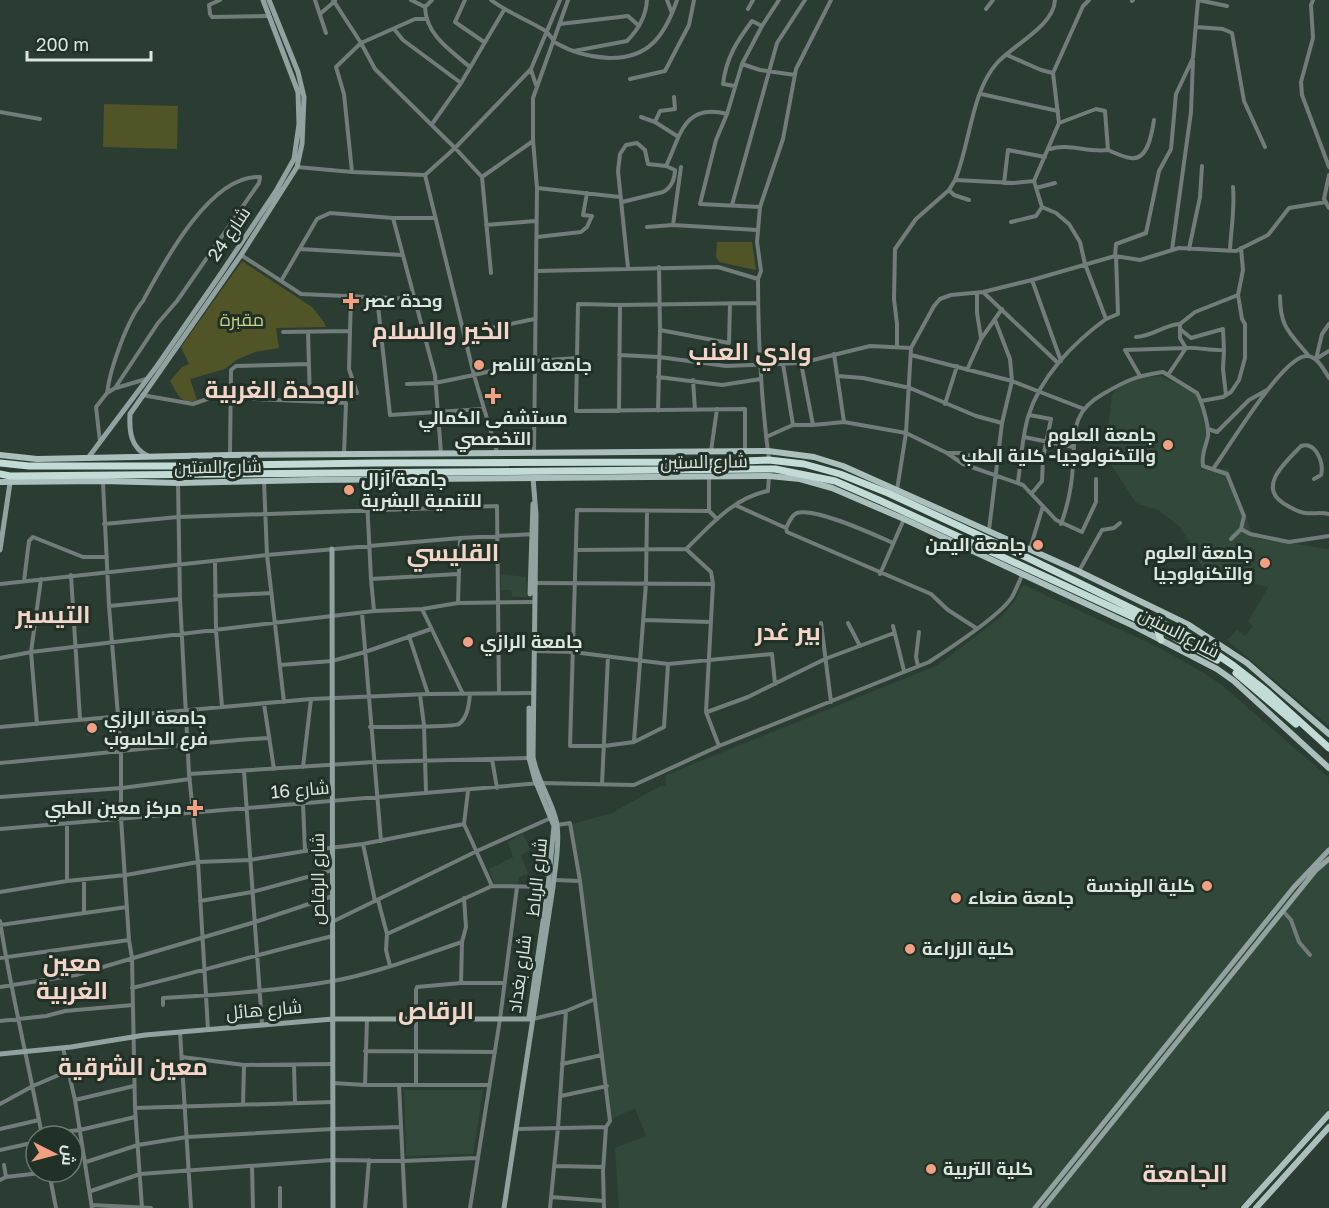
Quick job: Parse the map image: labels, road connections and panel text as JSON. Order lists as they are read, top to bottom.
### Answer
{
  "streets": {
    "highway": ["شارع الستين"],
    "street": [
      "شارع 24",
      "شارع 16",
      "شارع الرباط",
      "شارع الرقاص",
      "شارع بغداد",
      "شارع هائل"
    ]
  },
  "crossings": [
    ["شارع 24", "شارع الستين"],
    ["شارع الستين", "شارع 16"],
    ["شارع 16", "شارع الرقاص"],
    ["شارع 16", "شارع بغداد"],
    ["شارع الرباط", "شارع بغداد"],
    ["شارع الرقاص", "شارع هائل"],
    ["شارع بغداد", "شارع هائل"]
  ],
  "districts": [
    "الخير والسلام",
    "وادي العنب",
    "الوحدة الغربية",
    "القليسي",
    "التيسير",
    "بير غدر",
    "معين الغربية",
    "الرقاص",
    "معين الشرقية",
    "الجامعة"
  ],
  "parks": ["مقبرة"],
  "places": {
    "health": ["وحدة عصر", "مستشفى الكمالي التخصصي", "مركز معين الطبي"],
    "other": [
      "جامعة الناصر",
      "جامعة العلوم والتكنولوجيا- كلية الطب",
      "جامعة آزال للتنمية البشرية",
      "جامعة اليمن",
      "جامعة العلوم والتكنولوجيا",
      "جامعة الرازي",
      "جامعة الرازي فرع الحاسوب",
      "كلية الهندسة",
      "جامعة صنعاء",
      "كلية الزراعة",
      "كلية التربية"
    ]
  },
  "scale_bar": "200 m",
  "north": "right"
}
